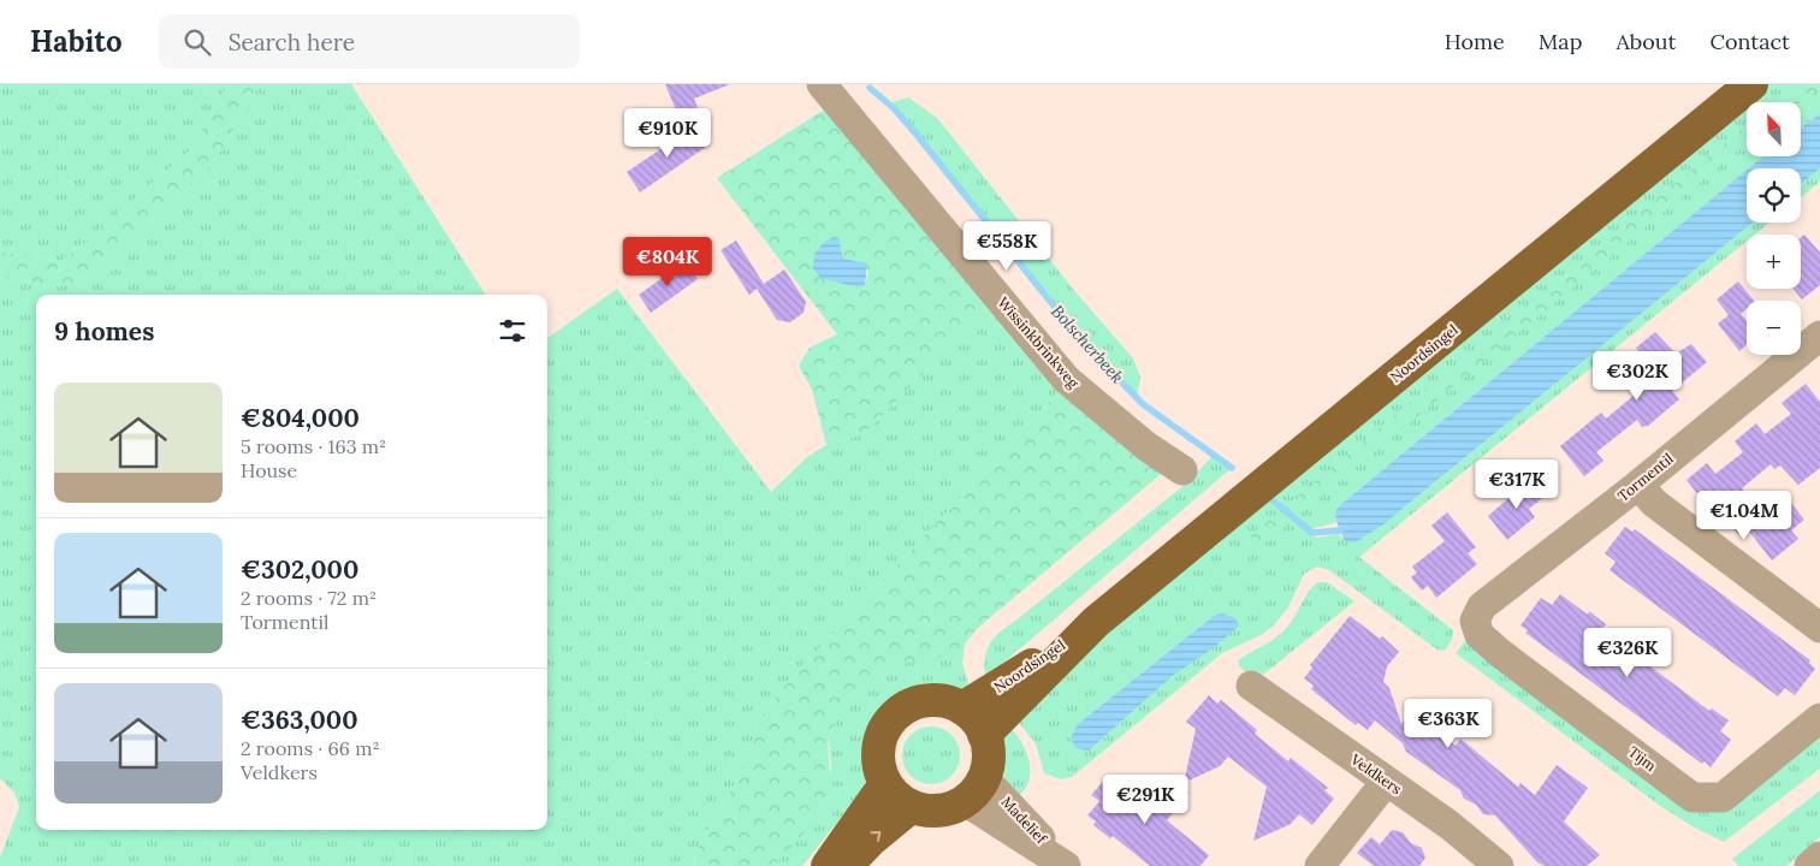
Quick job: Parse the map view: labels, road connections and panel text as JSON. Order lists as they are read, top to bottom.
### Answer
{
  "streets": {
    "main road": ["Noordsingel"],
    "street": [
      "Wissinkbrinkweg",
      "Tormentil",
      "Tijm",
      "Veldkers",
      "Madelief"
    ]
  },
  "crossings": [
    ["Noordsingel", "Madelief"],
    ["Tormentil", "Tijm"]
  ],
  "water": ["Bolscherbeek"],
  "north": "top left",
  "page": {
    "header": "Habito",
    "search": "Search here",
    "nav": [
      "Home",
      "Map",
      "About",
      "Contact"
    ],
    "map_buttons": ["+", "−"],
    "price": [
      "€910K",
      "€558K",
      "€804K",
      "€302K",
      "€317K",
      "€1.04M",
      "€326K",
      "€363K",
      "€291K"
    ],
    "heading": "9 homes",
    "list": [
      {
        "name": "€804,000",
        "note": "5 rooms · 163 m² · House"
      },
      {
        "name": "€302,000",
        "note": "2 rooms · 72 m² · Tormentil"
      },
      {
        "name": "€363,000",
        "note": "2 rooms · 66 m² · Veldkers"
      }
    ]
  }
}
